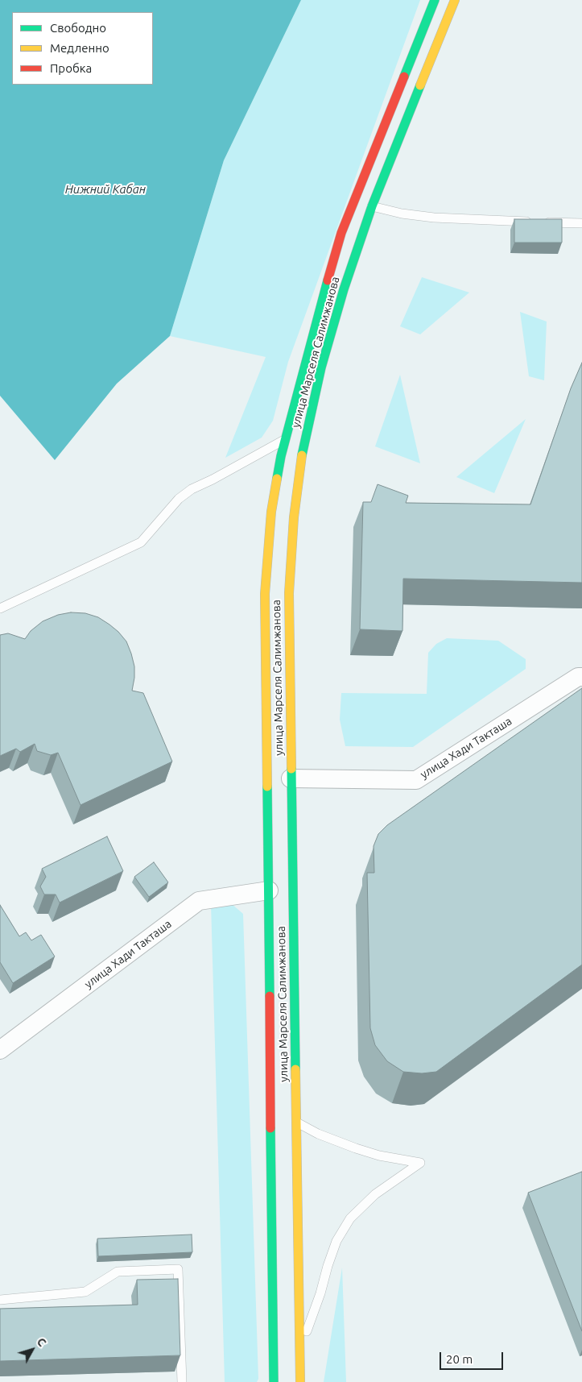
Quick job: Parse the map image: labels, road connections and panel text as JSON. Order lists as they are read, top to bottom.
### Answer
{
  "streets": {
    "main road": ["улица Марселя Салимжанова"],
    "street": ["улица Хади Такташа"]
  },
  "crossings": [
    ["улица Марселя Салимжанова", "улица Хади Такташа"]
  ],
  "water": ["Нижний Кабан"],
  "legend": ["Свободно", "Медленно", "Пробка"],
  "scale_bar": "20 m",
  "north": "top right"
}
